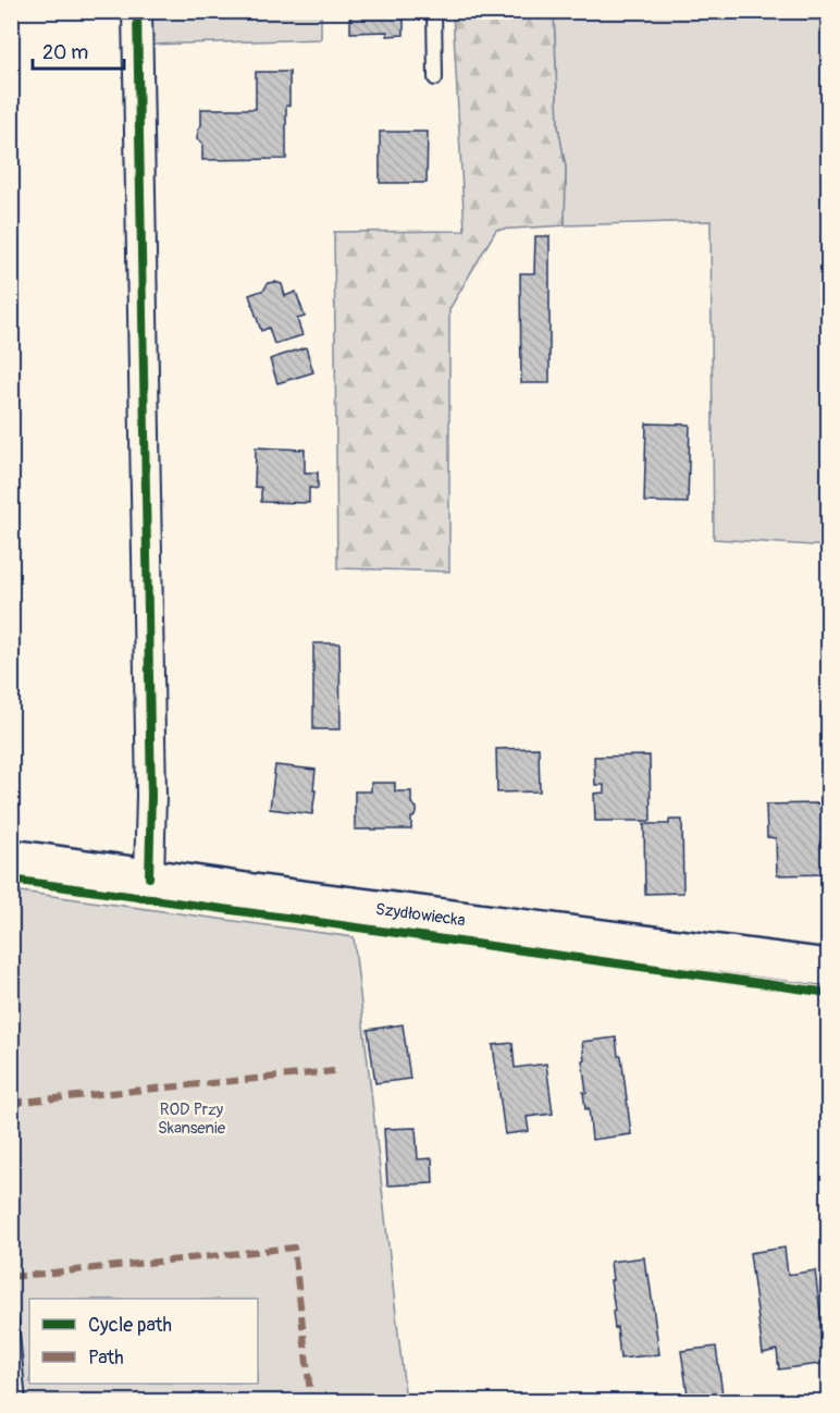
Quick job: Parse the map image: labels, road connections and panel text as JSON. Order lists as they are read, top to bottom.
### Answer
{
  "streets": {
    "street": ["Szydłowiecka"]
  },
  "parks": ["ROD Przy Skansenie"],
  "legend": ["Cycle path", "Path"],
  "scale_bar": "20 m"
}
